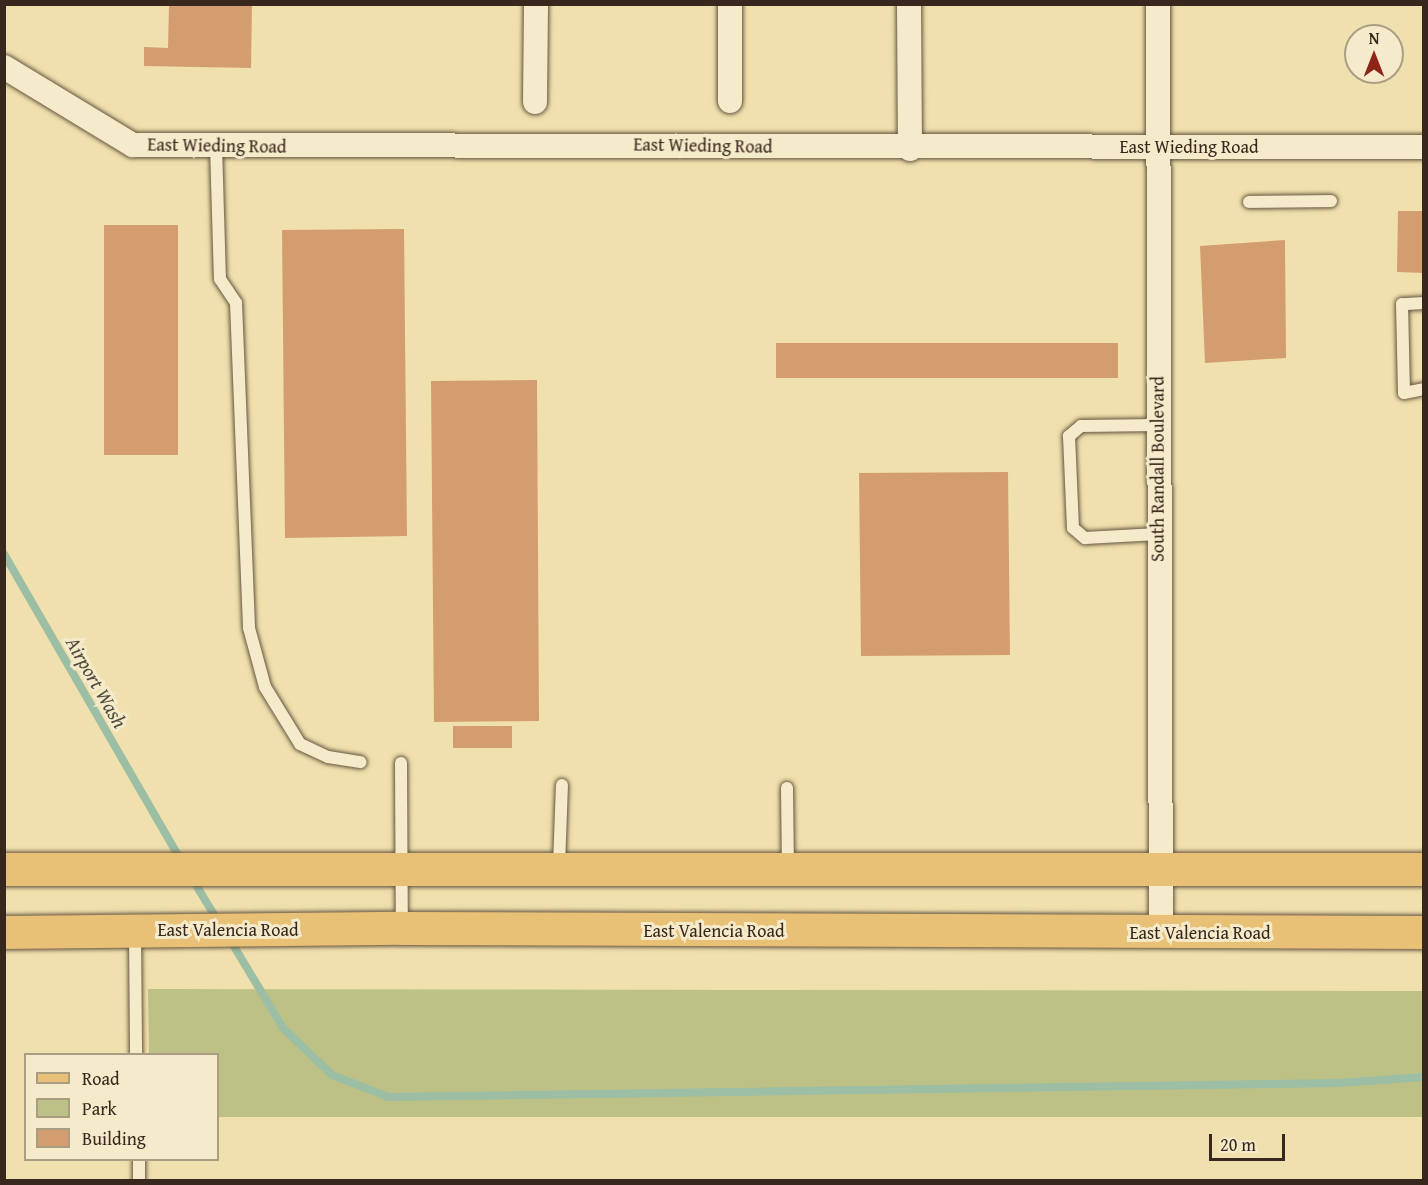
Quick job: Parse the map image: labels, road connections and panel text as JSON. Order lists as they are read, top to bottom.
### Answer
{
  "streets": {
    "main road": ["East Valencia Road"],
    "street": ["East Wieding Road", "South Randall Boulevard"]
  },
  "crossings": [
    ["East Wieding Road", "South Randall Boulevard"],
    ["South Randall Boulevard", "East Valencia Road"]
  ],
  "water": ["Airport Wash"],
  "legend": ["Road", "Park", "Building"],
  "scale_bar": "20 m",
  "north": "top"
}
